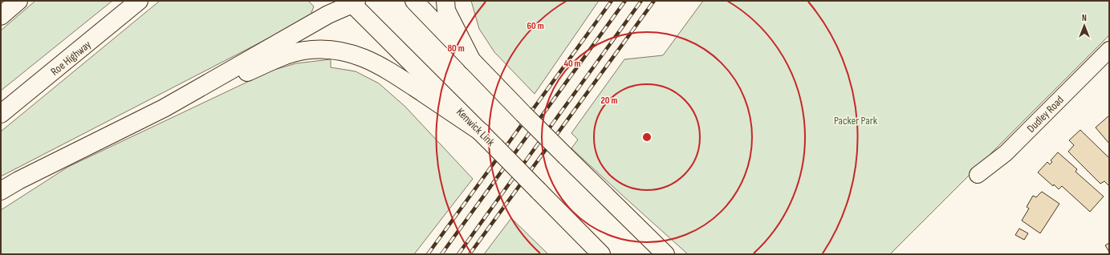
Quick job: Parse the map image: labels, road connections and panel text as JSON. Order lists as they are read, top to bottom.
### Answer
{
  "streets": {
    "highway": ["Roe Highway", "Kenwick Link"],
    "street": ["Dudley Road"]
  },
  "parks": ["Packer Park"],
  "north": "top",
  "rings": [
    "60 m",
    "80 m",
    "40 m",
    "20 m"
  ]
}
